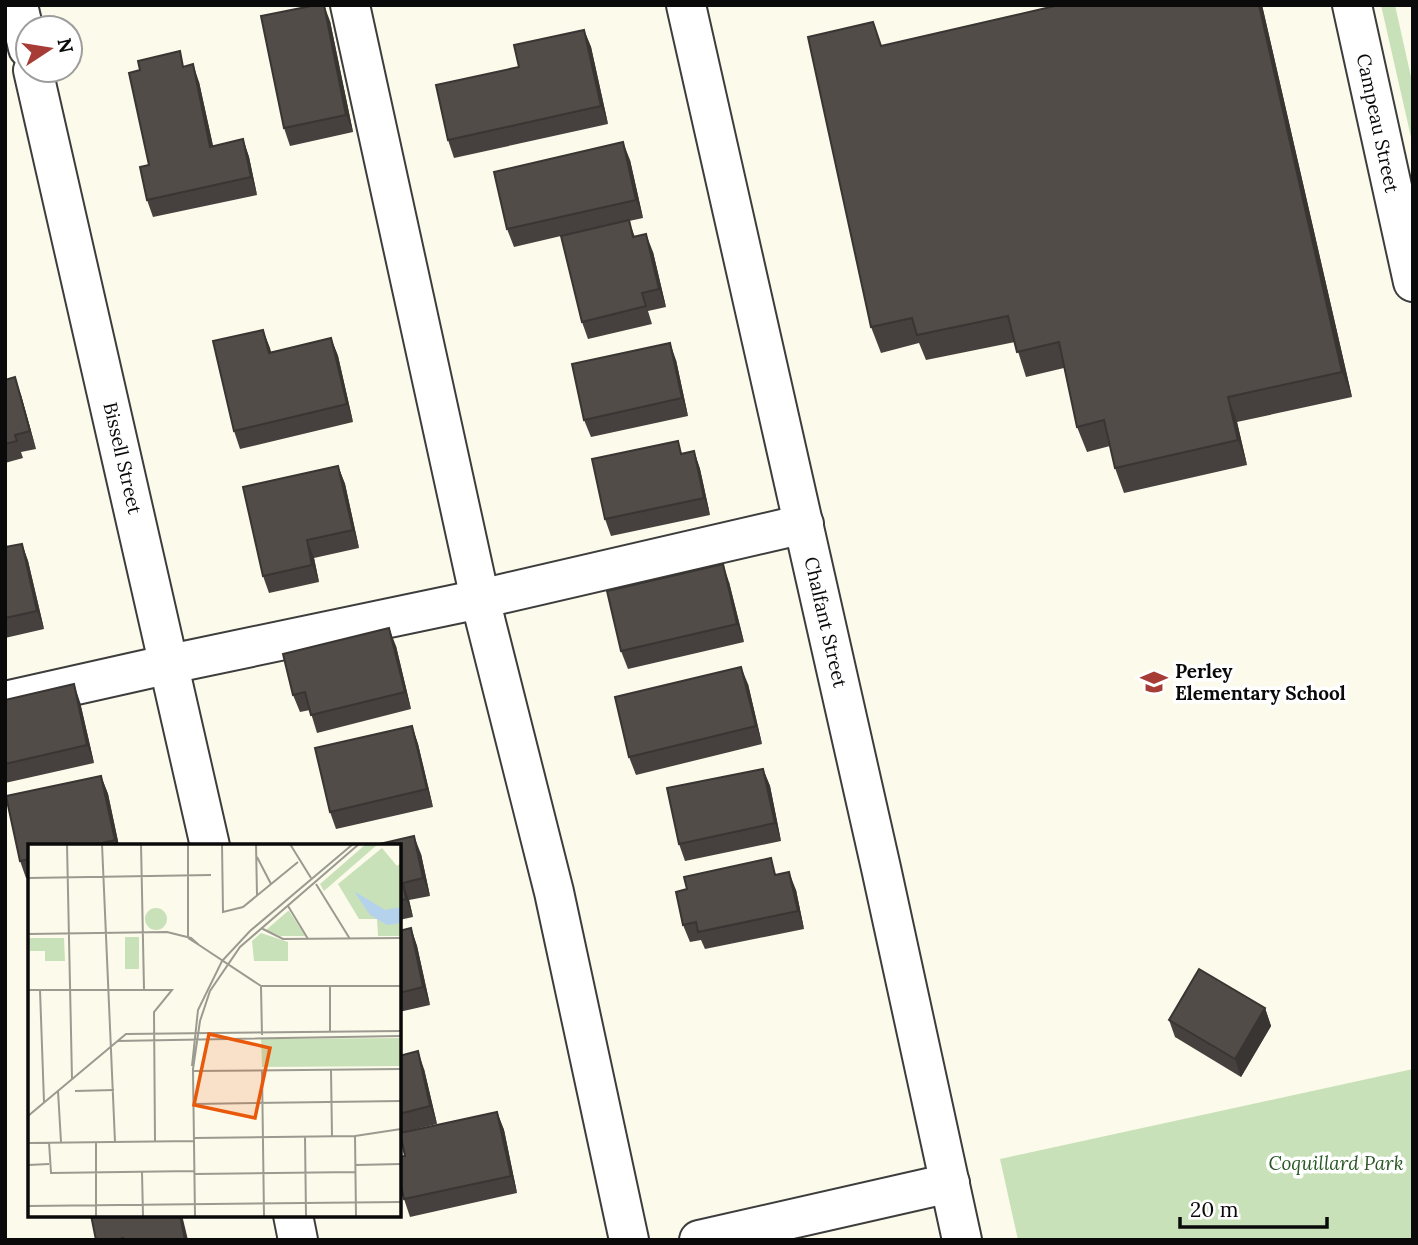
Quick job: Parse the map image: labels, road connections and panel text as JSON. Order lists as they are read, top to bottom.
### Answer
{
  "streets": {
    "street": ["Campeau Street", "Bissell Street", "Chalfant Street"]
  },
  "parks": ["Coquillard Park"],
  "places": {
    "school or university": ["Perley Elementary School"]
  },
  "scale_bar": "20 m",
  "north": "right"
}
